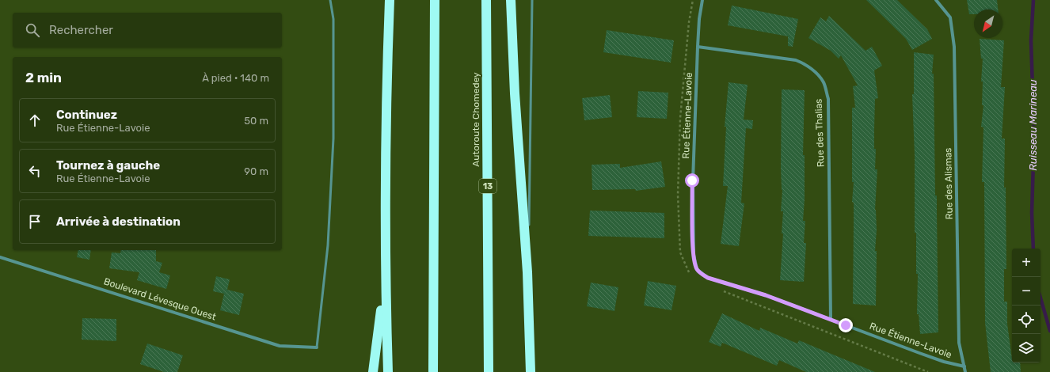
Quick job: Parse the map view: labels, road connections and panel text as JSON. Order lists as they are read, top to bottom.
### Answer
{
  "streets": {
    "highway": ["Autoroute Chomedey", "13"],
    "street": [
      "Rue Étienne-Lavoie",
      "Rue des Thalias",
      "Rue des Alismas",
      "Boulevard Lévesque Ouest"
    ]
  },
  "crossings": [
    ["Rue Étienne-Lavoie", "Rue des Thalias"],
    ["Rue Étienne-Lavoie", "Rue des Alismas"]
  ],
  "water": ["Ruisseau Marineau"],
  "north": "bottom left",
  "page": {
    "search": "Rechercher",
    "heading": ["2 min", "À pied · 140 m"],
    "list": [
      ["Continuez", "Rue Étienne-Lavoie", "50 m"],
      ["Tournez à gauche", "Rue Étienne-Lavoie", "90 m"],
      "Arrivée à destination"
    ],
    "map_buttons": ["+", "−"]
  }
}
